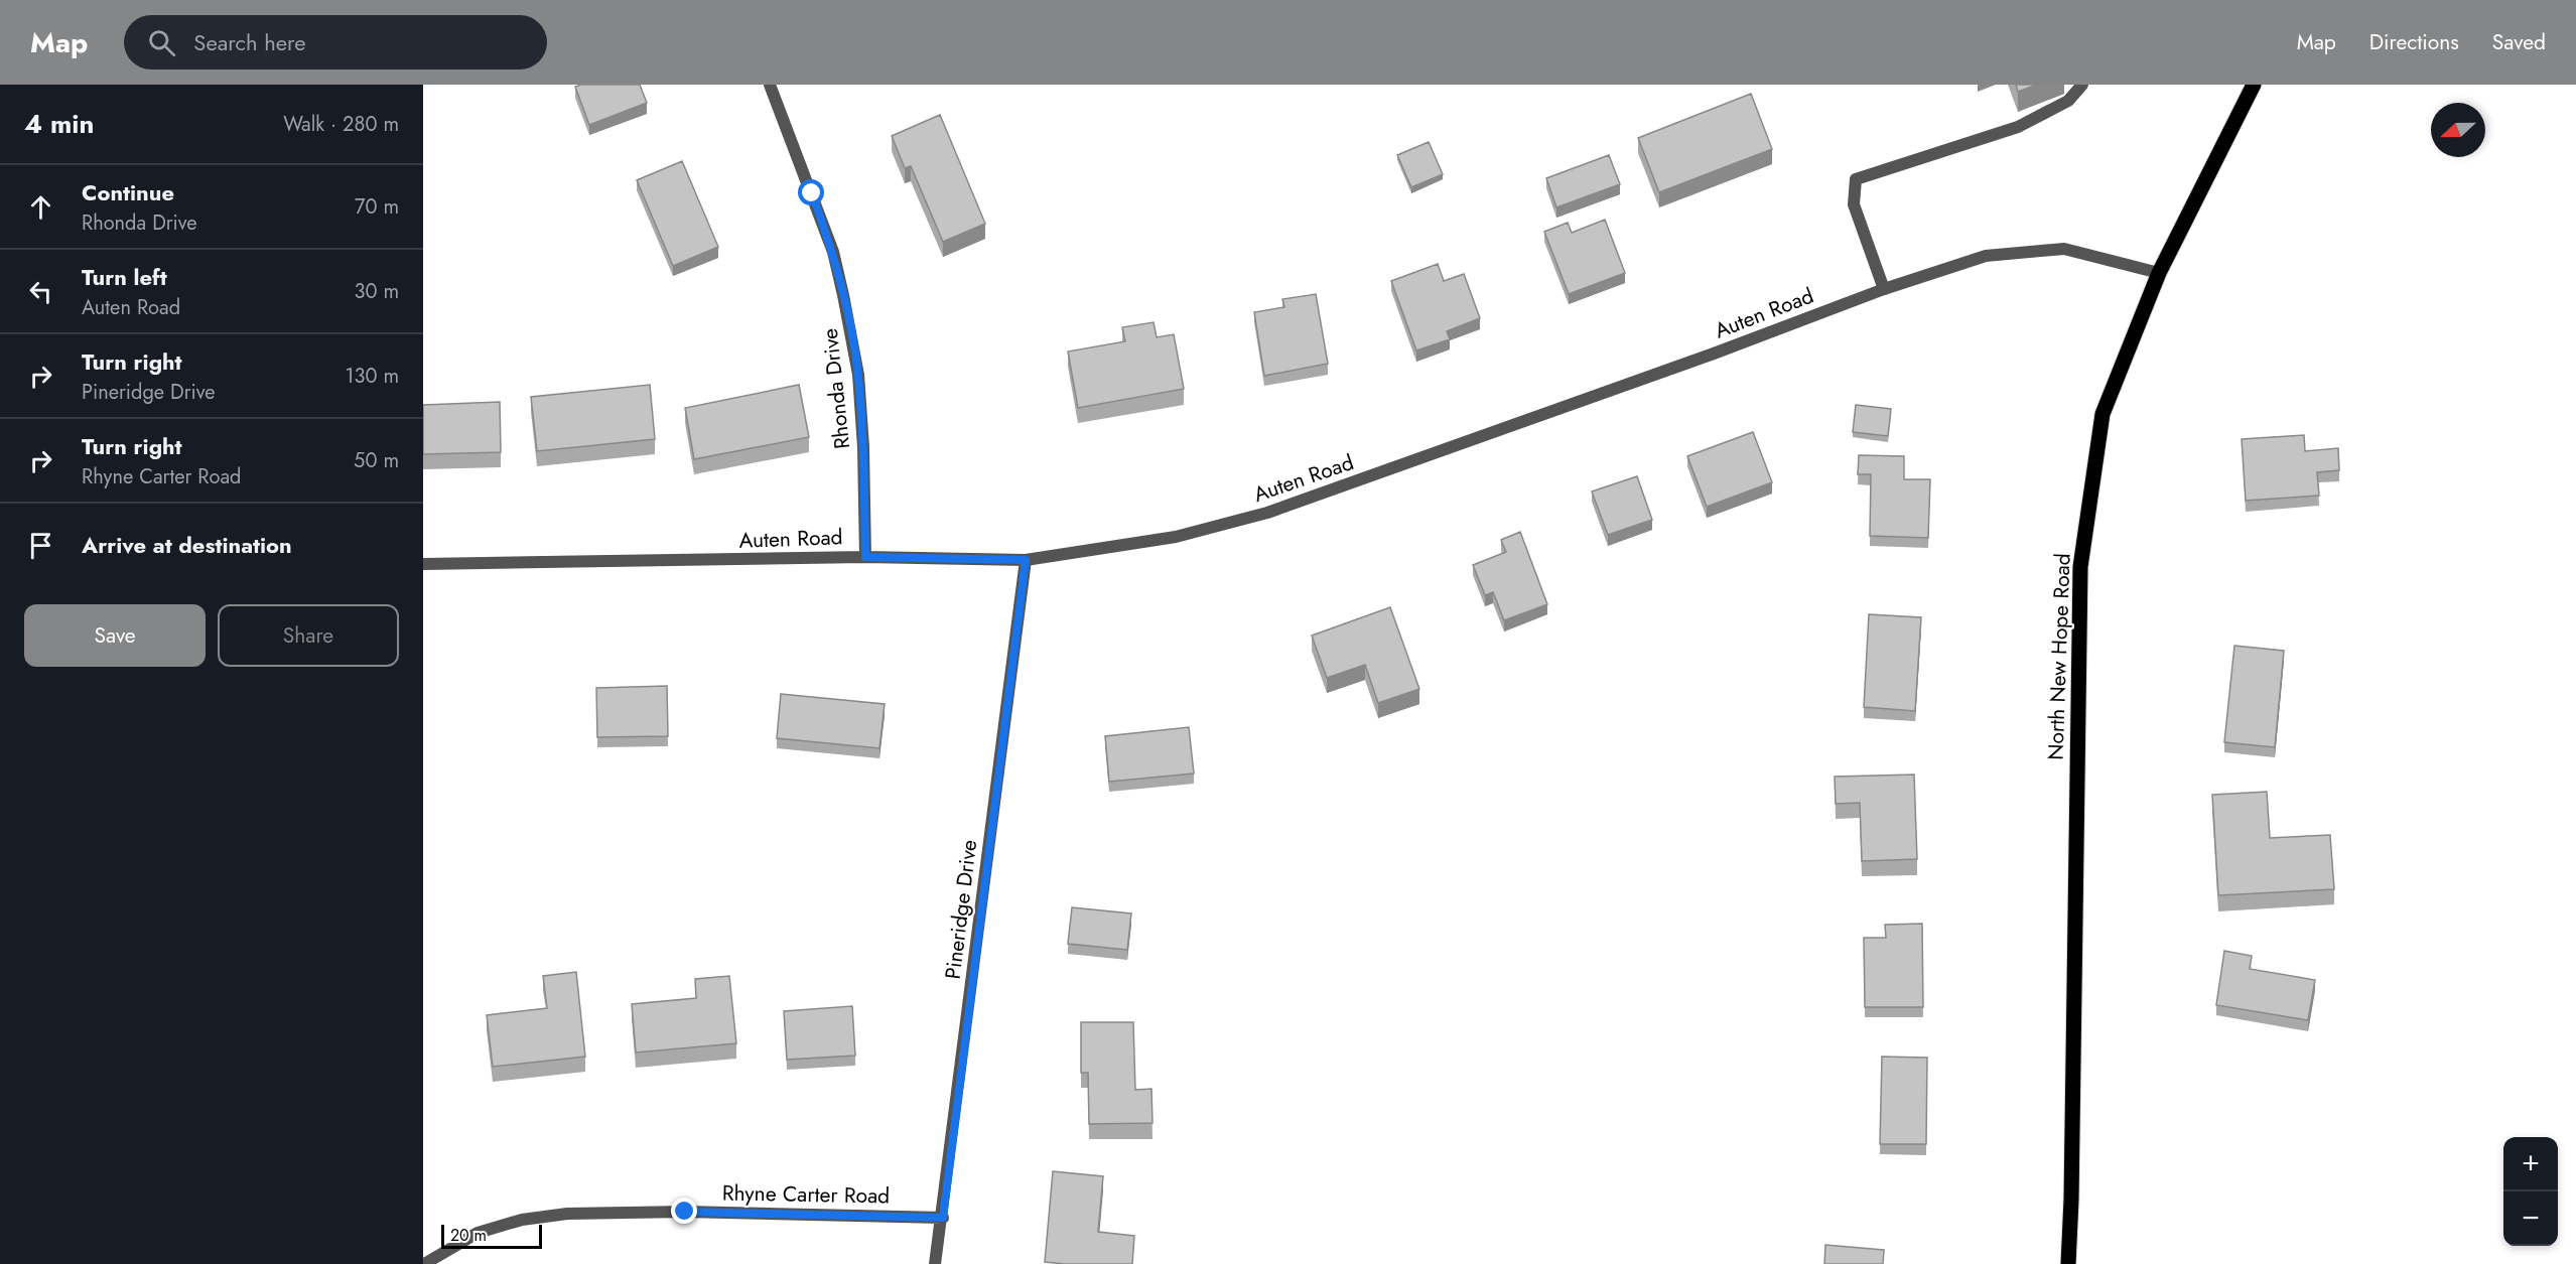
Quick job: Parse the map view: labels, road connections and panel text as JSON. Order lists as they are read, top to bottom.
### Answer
{
  "streets": {
    "main road": ["North New Hope Road"],
    "street": [
      "Auten Road",
      "Rhonda Drive",
      "Pineridge Drive",
      "Rhyne Carter Road"
    ]
  },
  "crossings": [
    ["Auten Road", "Rhonda Drive"],
    ["Auten Road", "North New Hope Road"],
    ["Auten Road", "Pineridge Drive"],
    ["Pineridge Drive", "Rhyne Carter Road"]
  ],
  "scale_bar": "20 m",
  "north": "left",
  "page": {
    "header": "Map",
    "search": "Search here",
    "nav": ["Map", "Directions", "Saved"],
    "heading": ["4 min", "Walk · 280 m"],
    "list": [
      ["Continue", "Rhonda Drive", "70 m"],
      ["Turn left", "Auten Road", "30 m"],
      ["Turn right", "Pineridge Drive", "130 m"],
      ["Turn right", "Rhyne Carter Road", "50 m"],
      "Arrive at destination"
    ],
    "buttons": ["Save", "Share"],
    "map_buttons": ["+", "−"],
    "scale": "20 m"
  }
}
